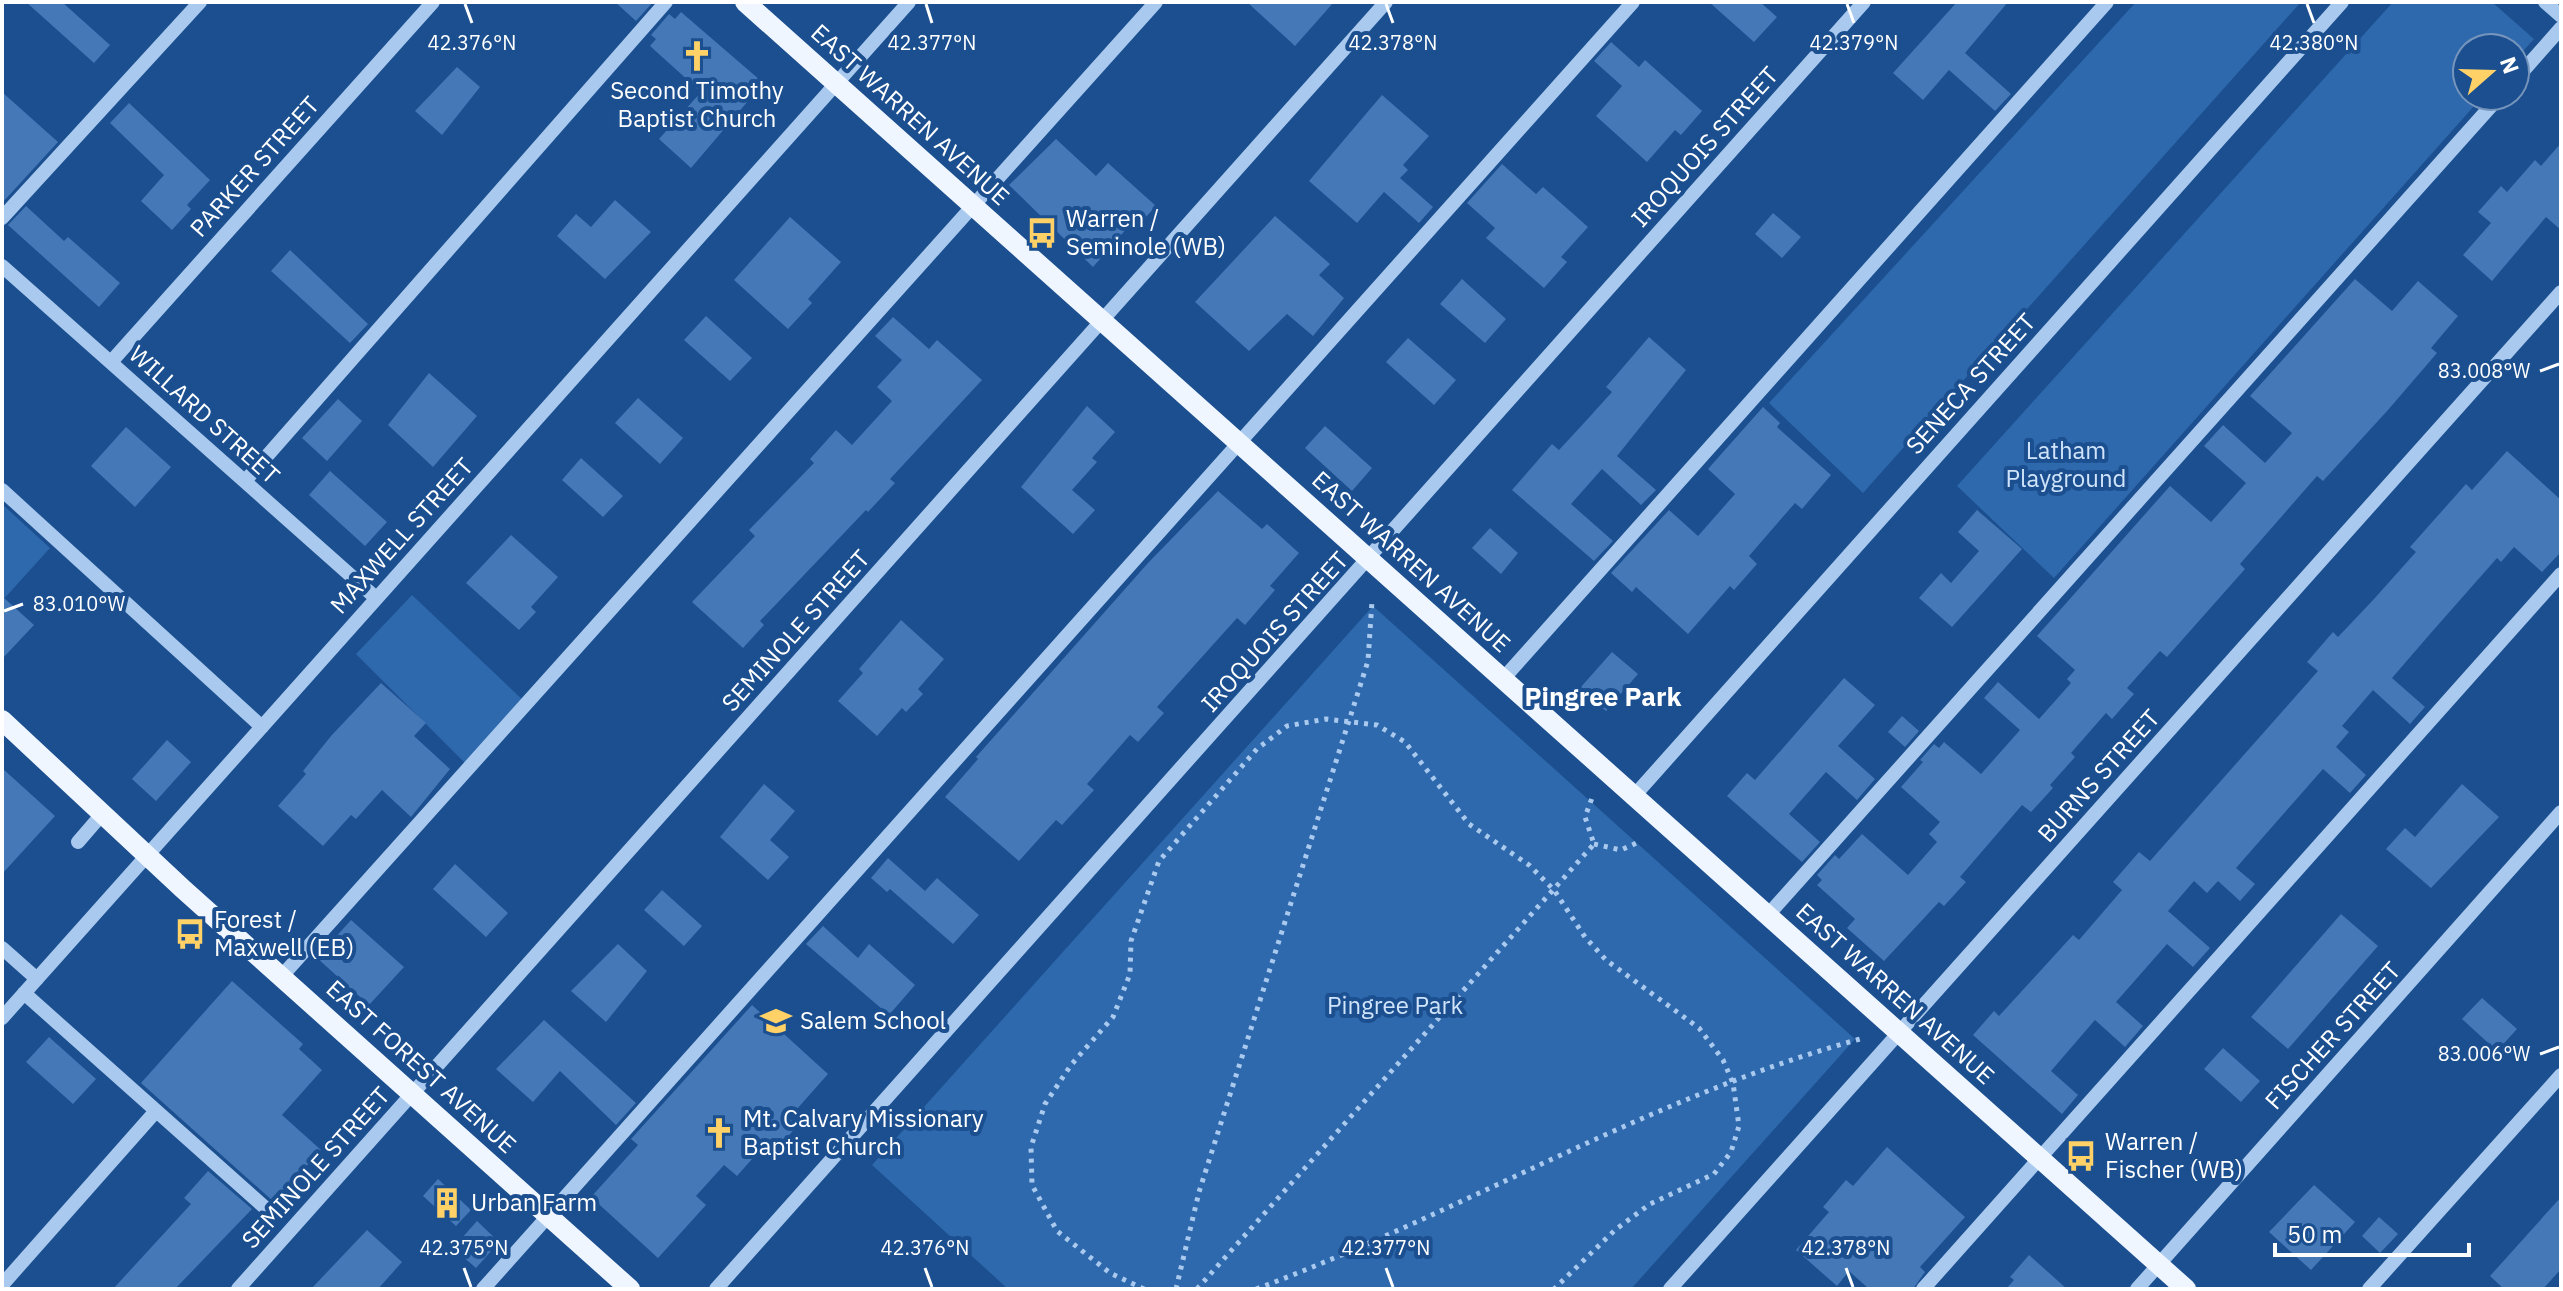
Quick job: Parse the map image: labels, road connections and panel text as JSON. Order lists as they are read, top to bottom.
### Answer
{
  "streets": {
    "main road": ["EAST WARREN AVENUE", "EAST FOREST AVENUE"],
    "street": [
      "IROQUOIS STREET",
      "PARKER STREET",
      "SENECA STREET",
      "WILLARD STREET",
      "MAXWELL STREET",
      "SEMINOLE STREET",
      "BURNS STREET",
      "FISCHER STREET"
    ]
  },
  "crossings": [
    ["EAST WARREN AVENUE", "IROQUOIS STREET"],
    ["EAST WARREN AVENUE", "SENECA STREET"],
    ["EAST WARREN AVENUE", "MAXWELL STREET"],
    ["EAST WARREN AVENUE", "SEMINOLE STREET"],
    ["EAST WARREN AVENUE", "BURNS STREET"],
    ["EAST WARREN AVENUE", "FISCHER STREET"],
    ["PARKER STREET", "WILLARD STREET"],
    ["WILLARD STREET", "MAXWELL STREET"],
    ["MAXWELL STREET", "EAST FOREST AVENUE"],
    ["SEMINOLE STREET", "EAST FOREST AVENUE"]
  ],
  "districts": ["Pingree Park"],
  "parks": ["Latham Playground", "Pingree Park"],
  "places": {
    "church": ["Second Timothy Baptist Church", "Mt. Calvary Missionary Baptist Church"],
    "bus stop": ["Warren / Seminole (WB)", "Forest / Maxwell (EB)", "Warren / Fischer (WB)"],
    "school or university": ["Salem School"],
    "building": ["Urban Farm"]
  },
  "scale_bar": "50 m",
  "north": "right",
  "coordinates": [
    "42.376°N",
    "42.377°N",
    "42.378°N",
    "42.380°N",
    "42.379°N",
    "83.008°W",
    "83.010°W",
    "83.006°W",
    "42.375°N"
  ]
}
